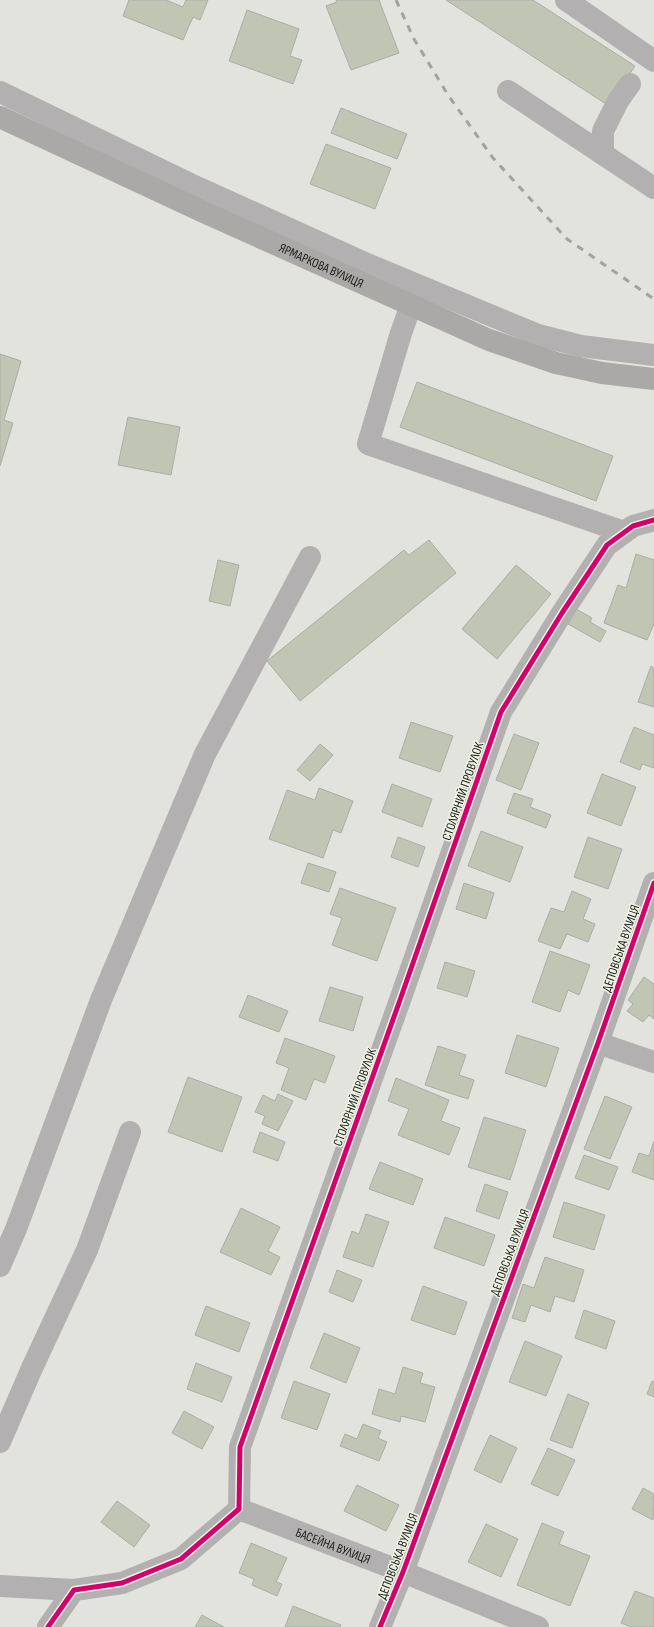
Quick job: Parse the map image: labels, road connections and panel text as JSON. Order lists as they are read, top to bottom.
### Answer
{
  "streets": {
    "main road": ["ЯРМАРКОВА ВУЛИЦЯ"],
    "street": ["СТОЛЯРНИЙ ПРОВУЛОК", "ДЕПОВСЬКА ВУЛИЦЯ", "БАСЕЙНА ВУЛИЦЯ"]
  },
  "crossings": [
    ["СТОЛЯРНИЙ ПРОВУЛОК", "БАСЕЙНА ВУЛИЦЯ"],
    ["ДЕПОВСЬКА ВУЛИЦЯ", "БАСЕЙНА ВУЛИЦЯ"]
  ]
}
